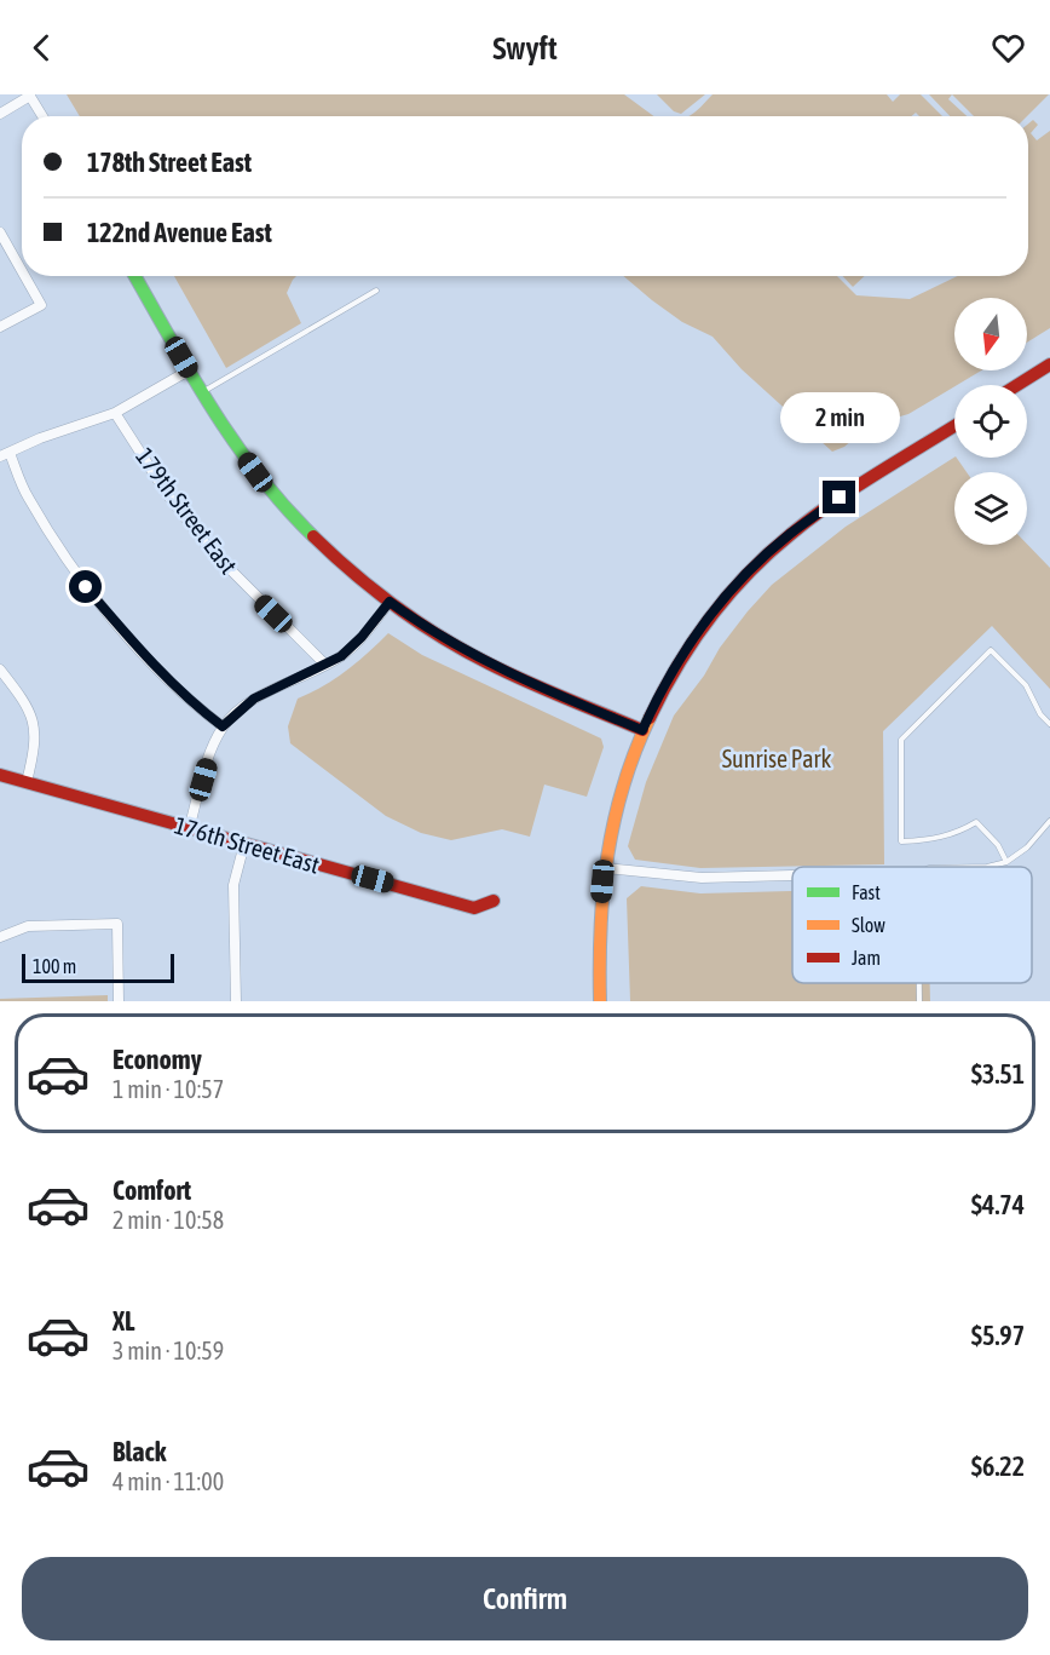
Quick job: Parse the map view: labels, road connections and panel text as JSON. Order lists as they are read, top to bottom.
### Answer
{
  "streets": {
    "street": ["179th Street East", "176th Street East"]
  },
  "parks": ["Sunrise Park"],
  "legend": ["Fast", "Slow", "Jam"],
  "scale_bar": "100 m",
  "north": "bottom",
  "page": {
    "header": "Swyft",
    "banner": ["178th Street East", "122nd Avenue East"],
    "bubble": "2 min",
    "scale": "100 m",
    "list": [
      {
        "name": "Economy",
        "note": "1 min · 10:57",
        "value": "$3.51"
      },
      {
        "name": "Comfort",
        "note": "2 min · 10:58",
        "value": "$4.74"
      },
      {
        "name": "XL",
        "note": "3 min · 10:59",
        "value": "$5.97"
      },
      {
        "name": "Black",
        "note": "4 min · 11:00",
        "value": "$6.22"
      }
    ],
    "buttons": "Confirm"
  }
}
